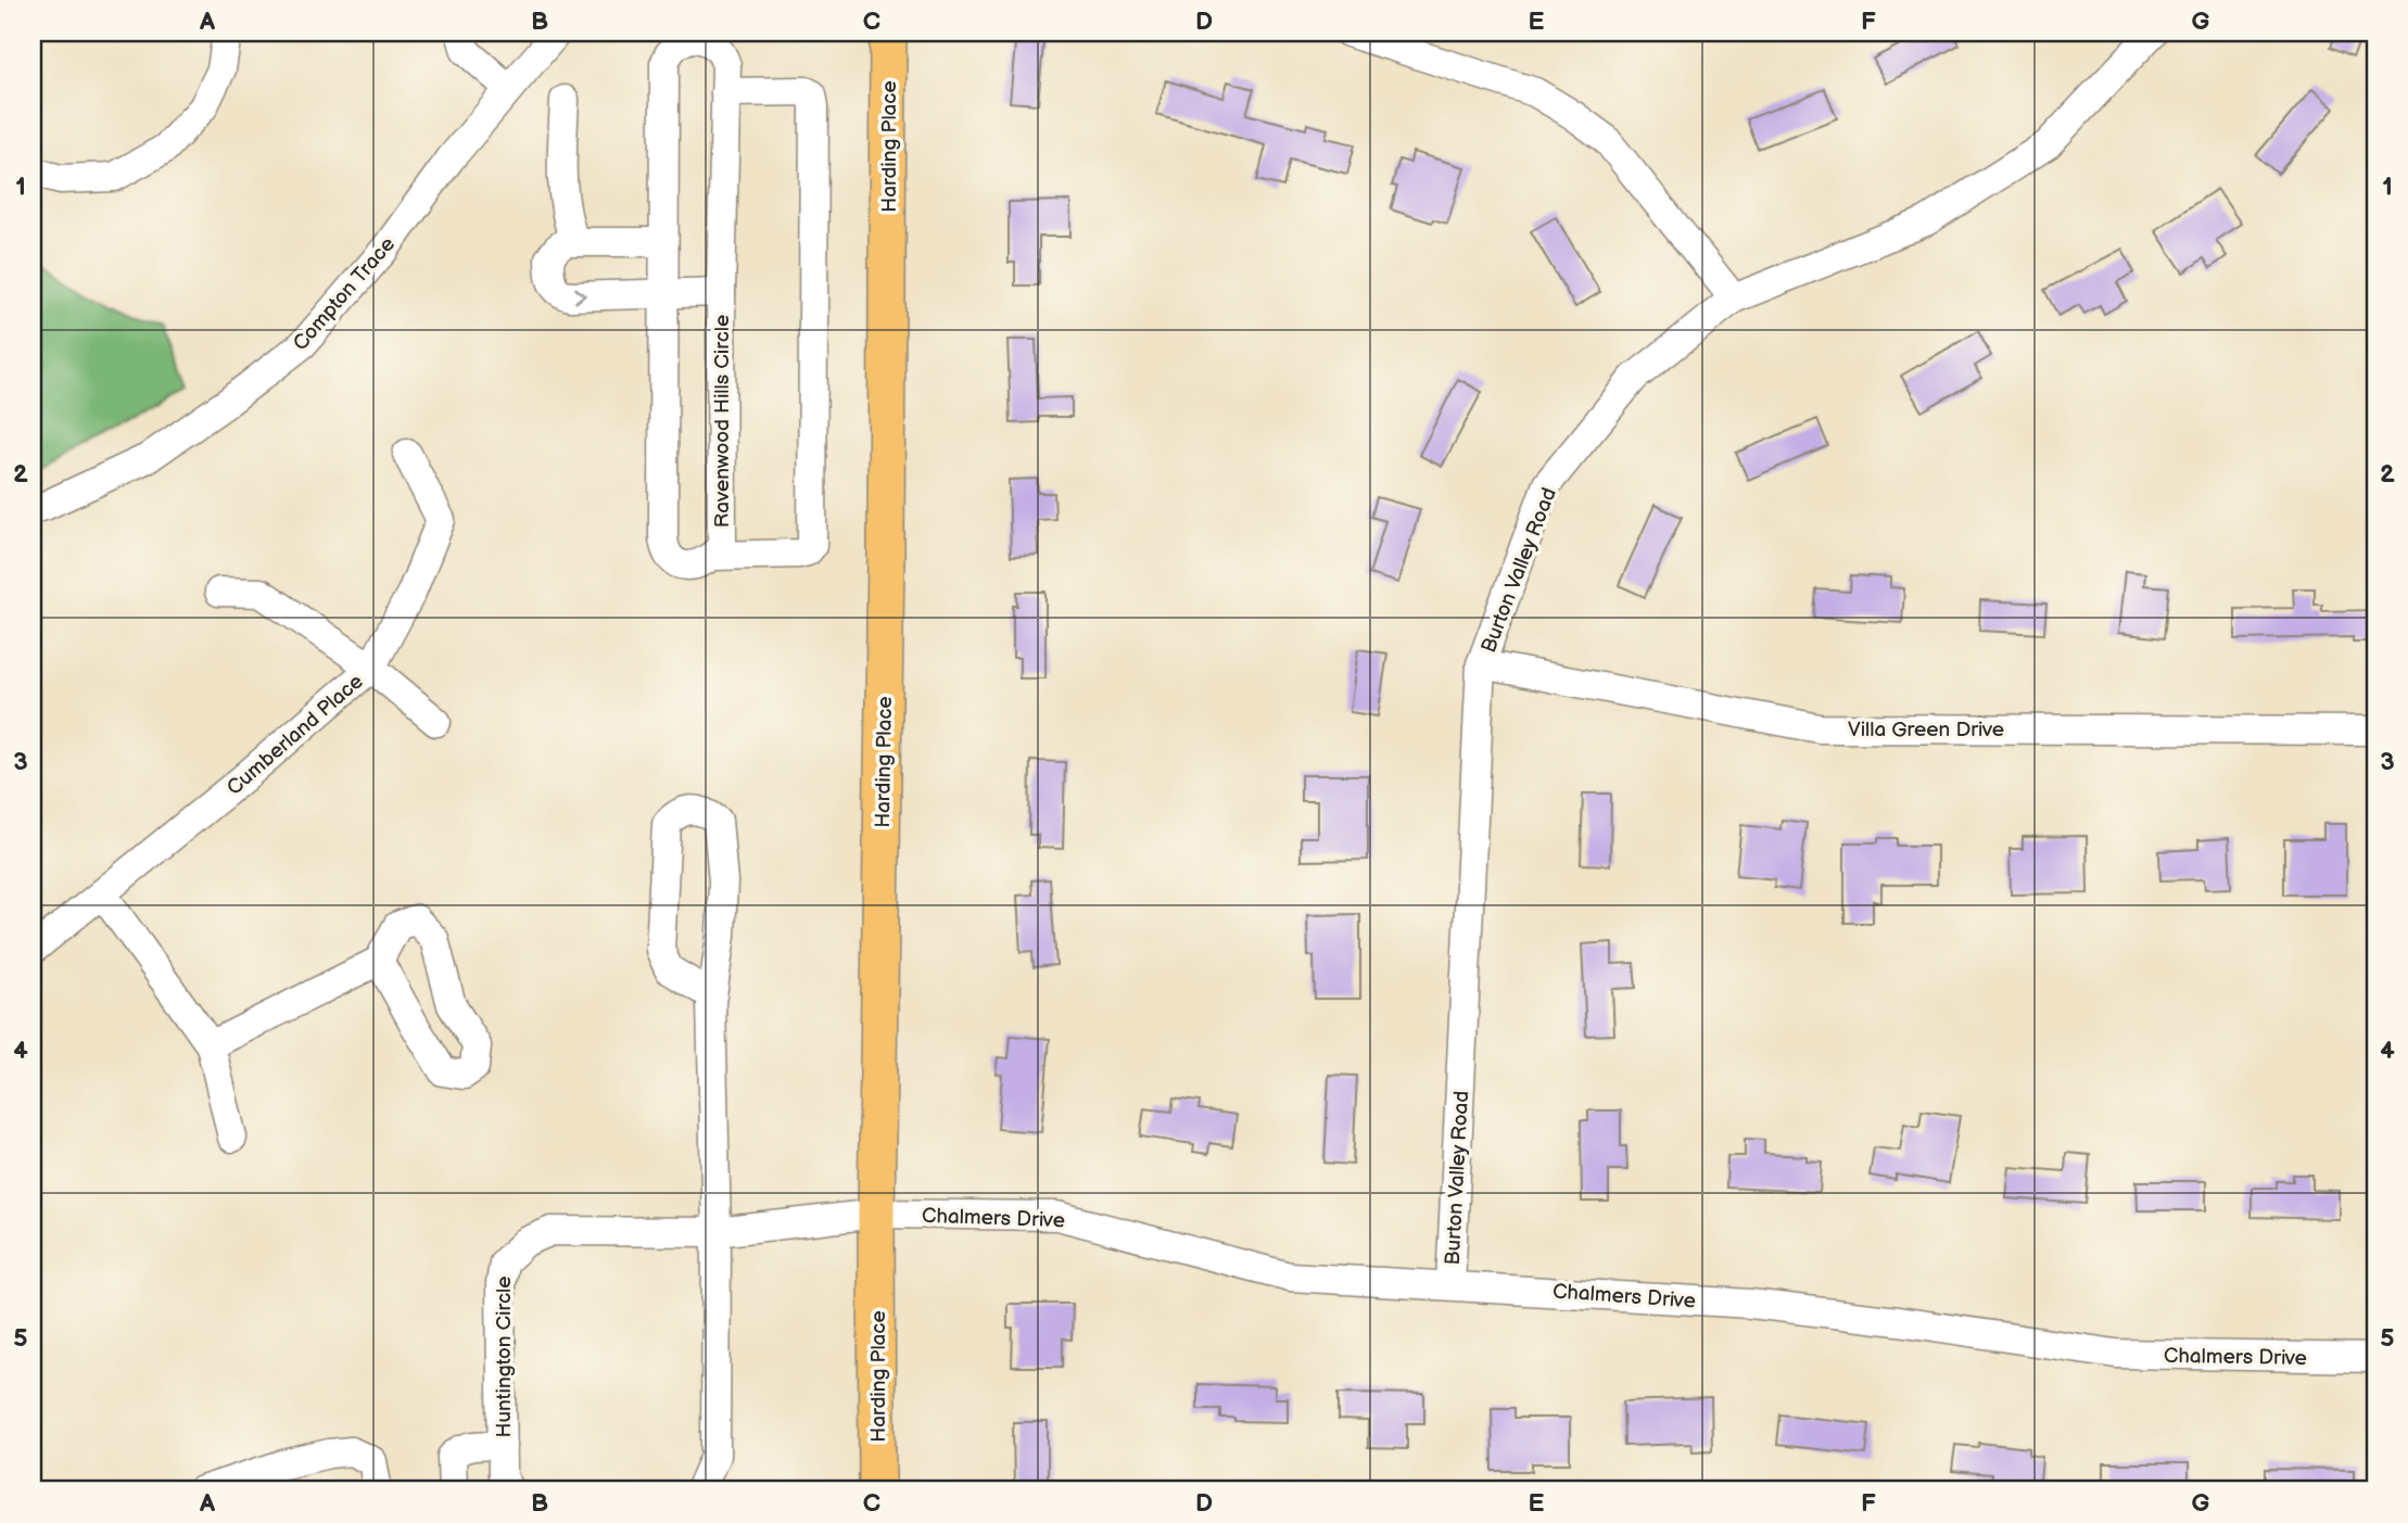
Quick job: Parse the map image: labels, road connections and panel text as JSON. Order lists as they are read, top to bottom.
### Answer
{
  "streets": {
    "main road": ["Harding Place"],
    "street": [
      "Compton Trace",
      "Ravenwood Hills Circle",
      "Burton Valley Road",
      "Villa Green Drive",
      "Cumberland Place",
      "Chalmers Drive",
      "Huntington Circle"
    ]
  },
  "crossings": [
    ["Harding Place", "Chalmers Drive"],
    ["Harding Place", "Huntington Circle"],
    ["Burton Valley Road", "Villa Green Drive"],
    ["Burton Valley Road", "Chalmers Drive"],
    ["Chalmers Drive", "Huntington Circle"]
  ],
  "grid": {
    "columns": [
      "A",
      "B",
      "C",
      "D",
      "E",
      "F",
      "G"
    ],
    "rows": [
      "1",
      "2",
      "3",
      "4",
      "5"
    ]
  }
}
